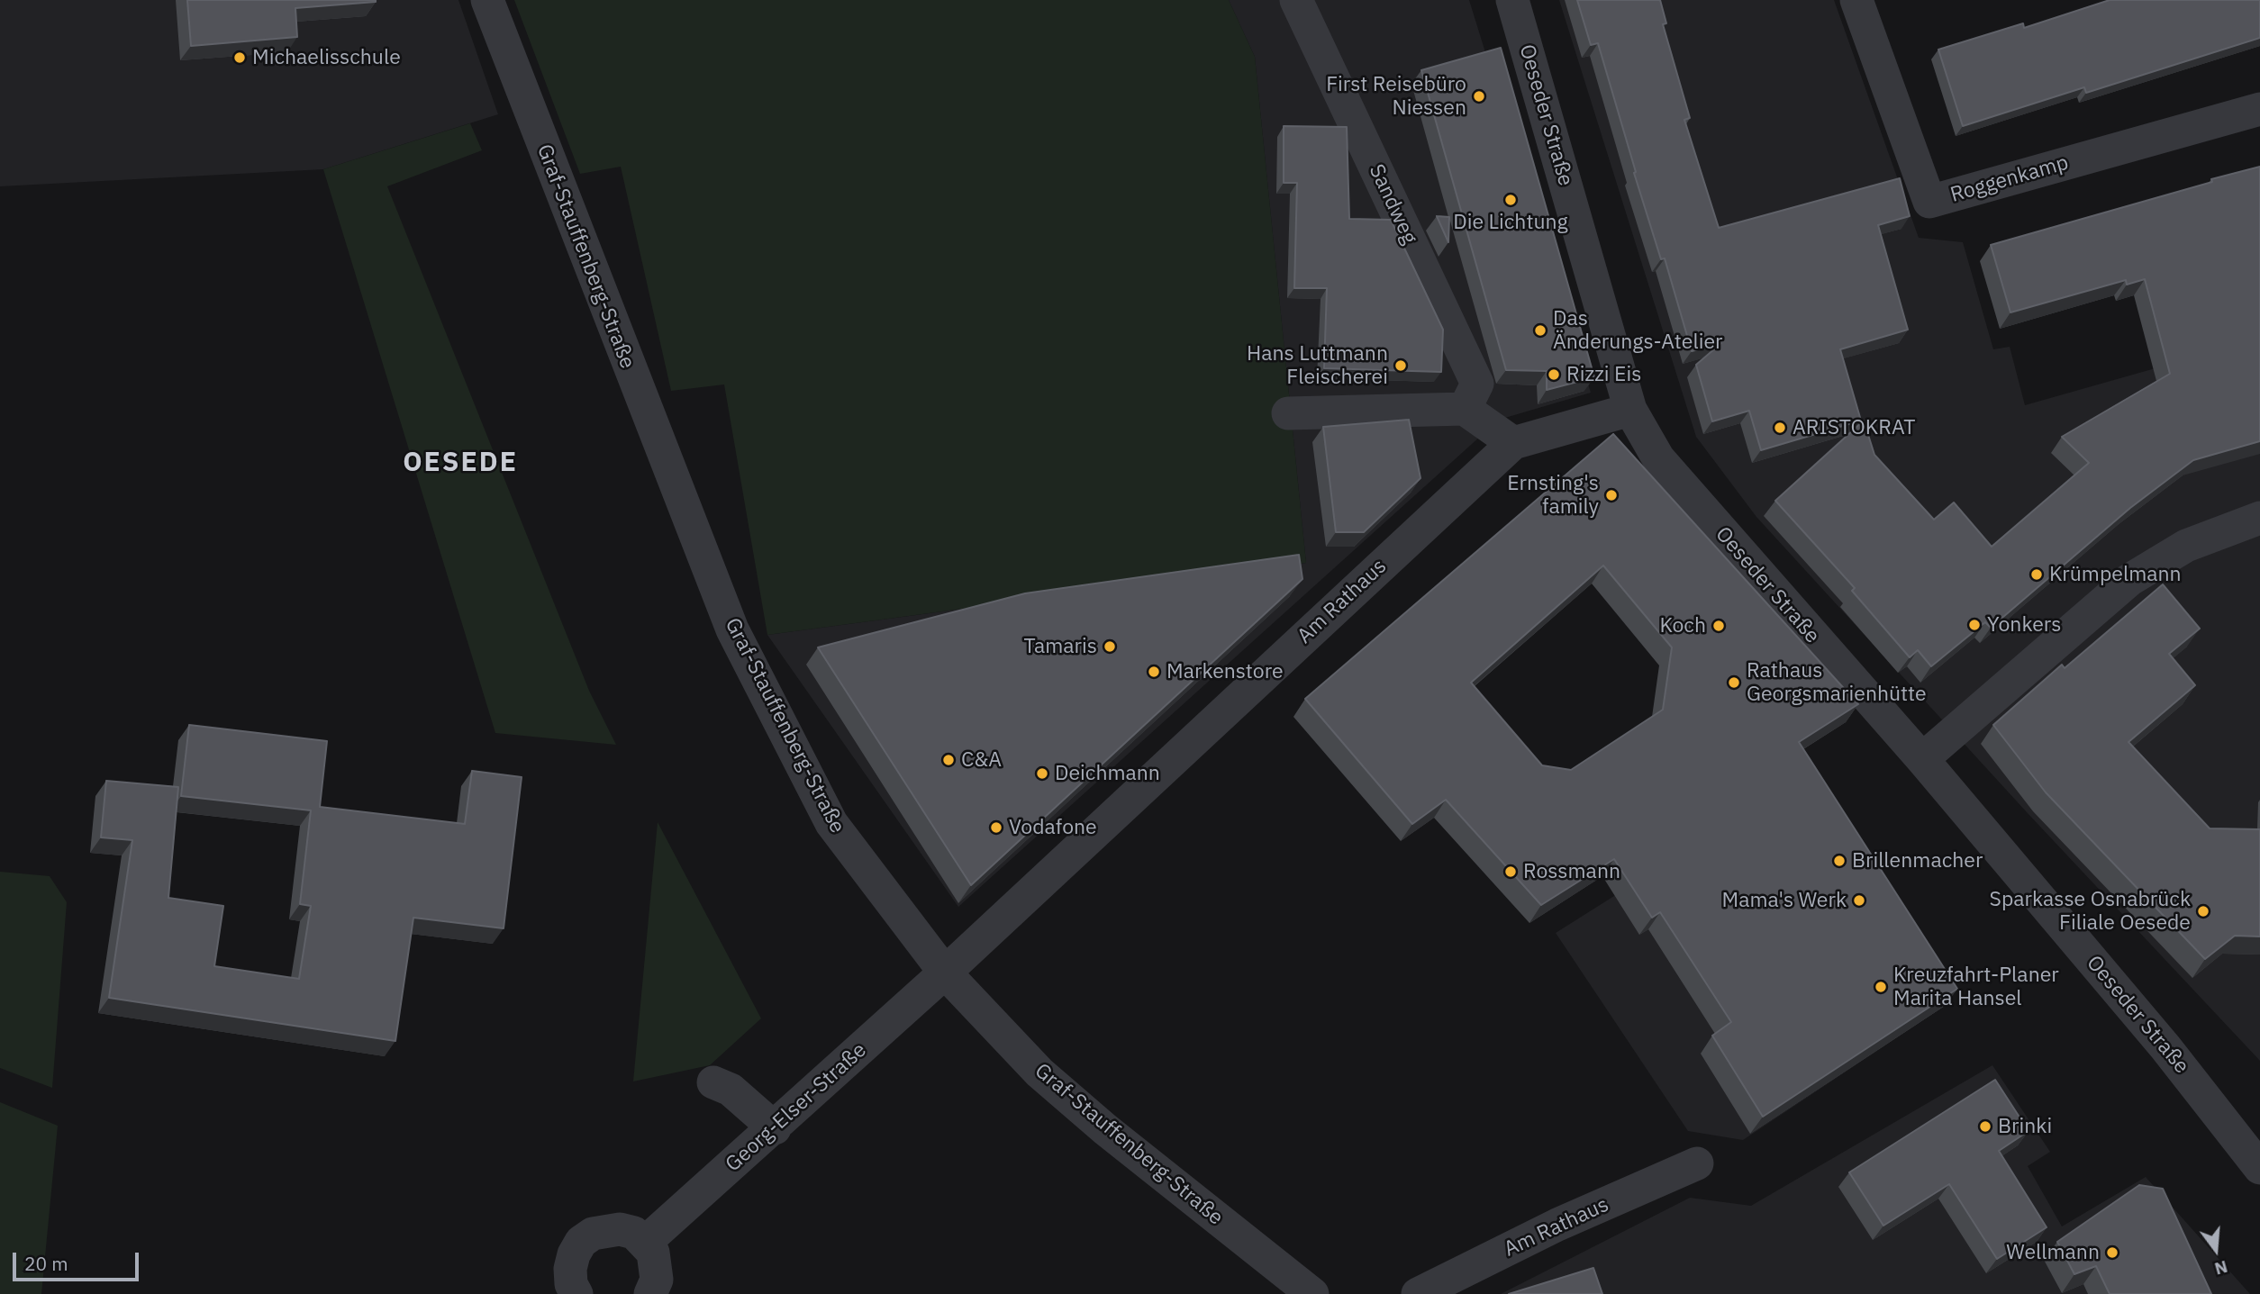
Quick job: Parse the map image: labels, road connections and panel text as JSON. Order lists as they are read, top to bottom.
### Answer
{
  "streets": {
    "street": [
      "Oeseder Straße",
      "Roggenkamp",
      "Sandweg",
      "Graf-Stauffenberg-Straße",
      "Am Rathaus",
      "Georg-Elser-Straße"
    ]
  },
  "crossings": [
    ["Oeseder Straße", "Am Rathaus"],
    ["Graf-Stauffenberg-Straße", "Am Rathaus"],
    ["Graf-Stauffenberg-Straße", "Georg-Elser-Straße"],
    ["Am Rathaus", "Georg-Elser-Straße"]
  ],
  "districts": ["OESEDE"],
  "places": [
    "Michaelisschule",
    "First Reisebüro Niessen",
    "Die Lichtung",
    "Das Änderungs-Atelier",
    "Hans Luttmann Fleischerei",
    "Rizzi Eis",
    "ARISTOKRAT",
    "Ernsting's family",
    "Krümpelmann",
    "Yonkers",
    "Koch",
    "Tamaris",
    "Markenstore",
    "Rathaus Georgsmarienhütte",
    "C&A",
    "Deichmann",
    "Vodafone",
    "Brillenmacher",
    "Rossmann",
    "Mama's Werk",
    "Sparkasse Osnabrück Filiale Oesede",
    "Kreuzfahrt-Planer Marita Hansel",
    "Brinki",
    "Wellmann"
  ],
  "scale_bar": "20 m",
  "north": "bottom"
}
